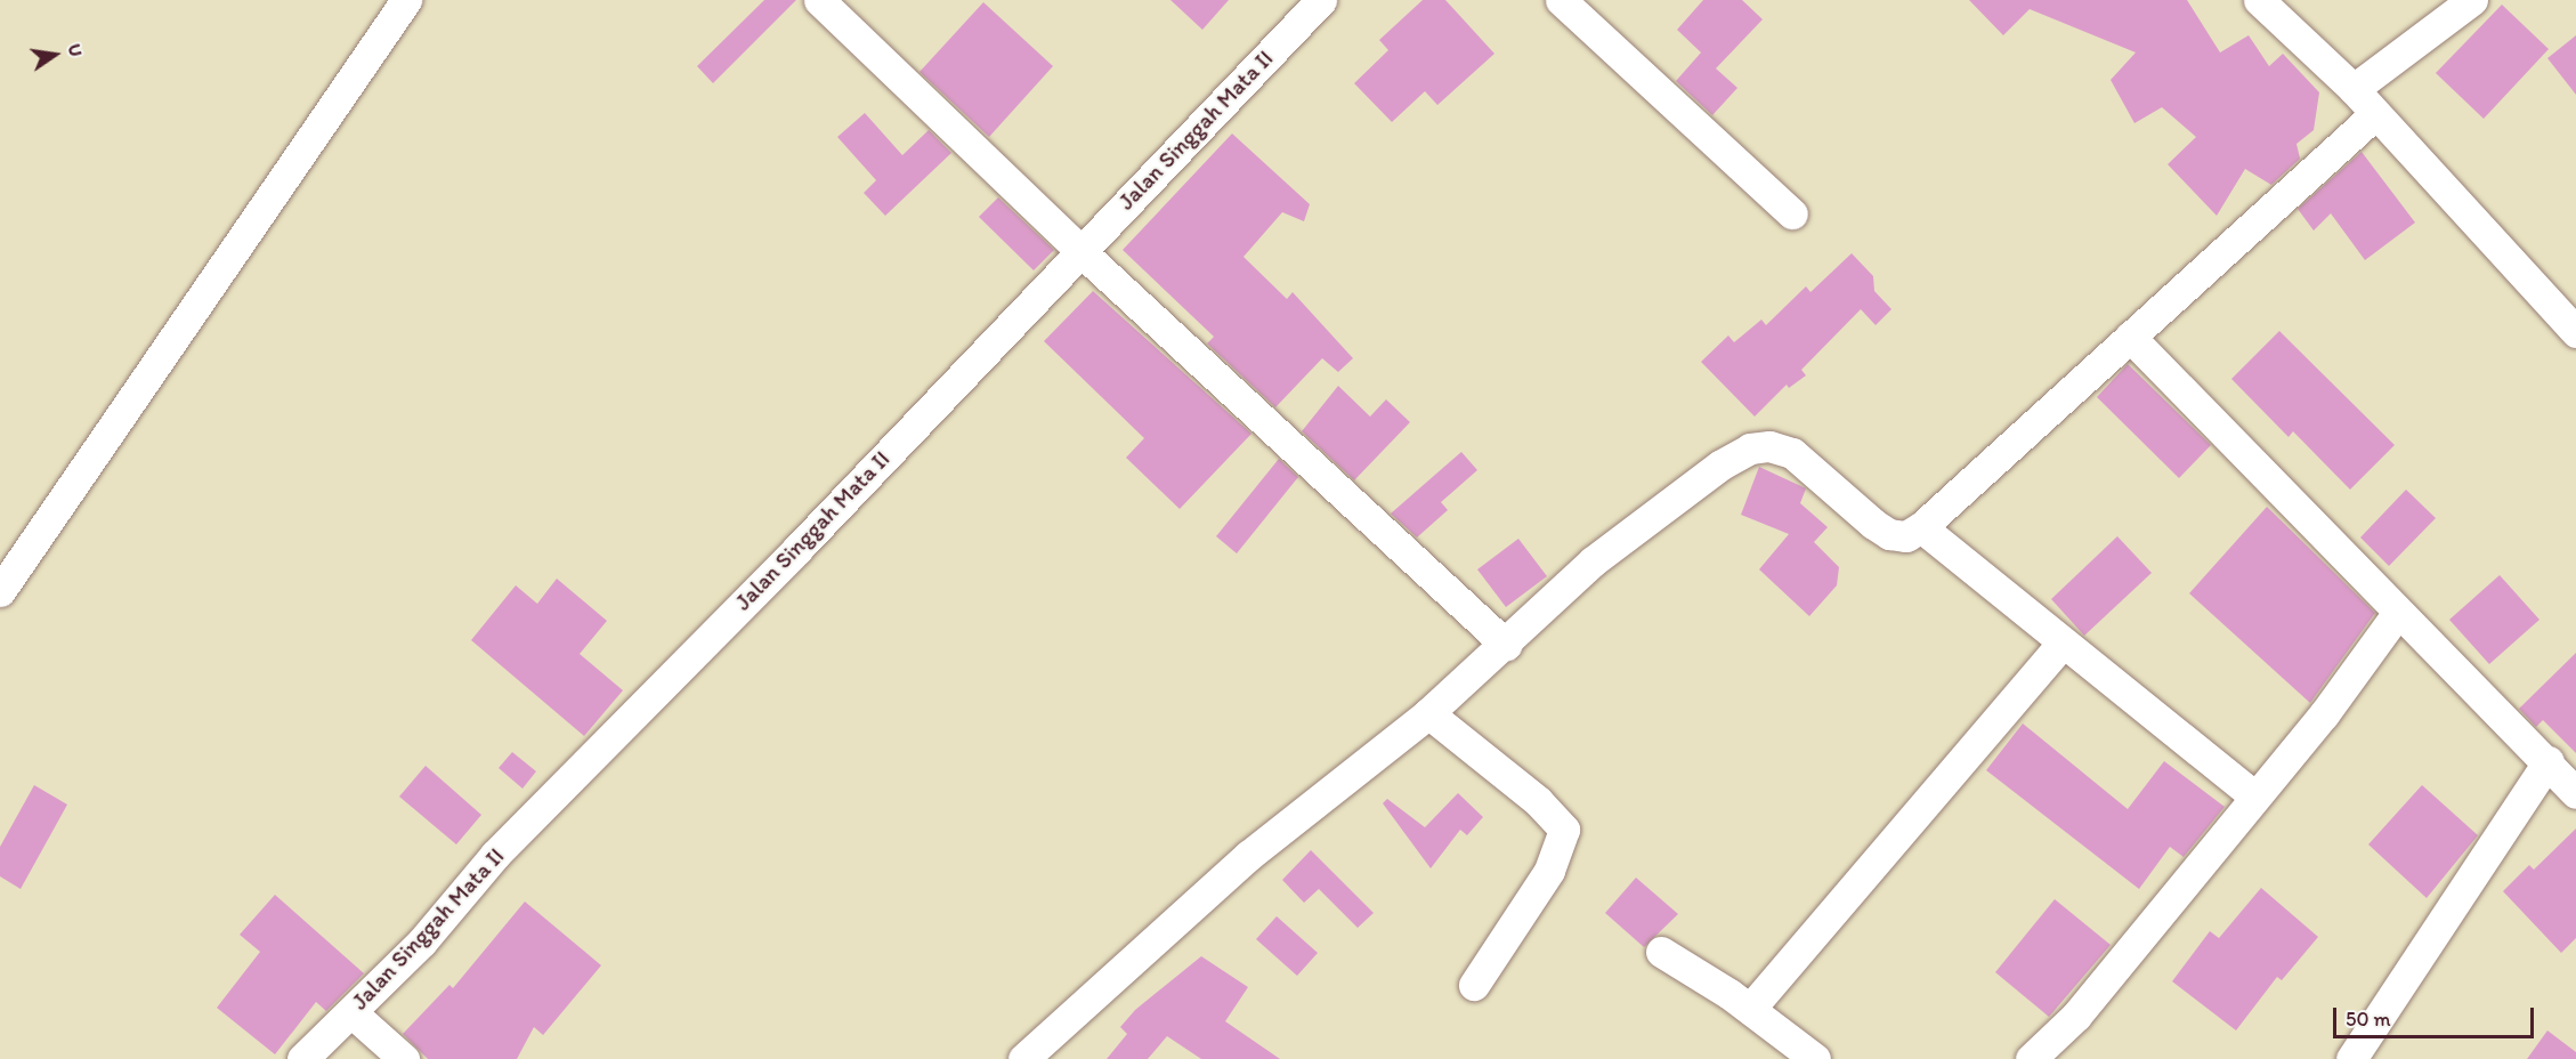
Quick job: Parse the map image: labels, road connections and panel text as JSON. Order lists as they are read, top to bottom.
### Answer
{
  "streets": {
    "street": ["Jalan Singgah Mata II"]
  },
  "scale_bar": "50 m",
  "north": "right"
}
